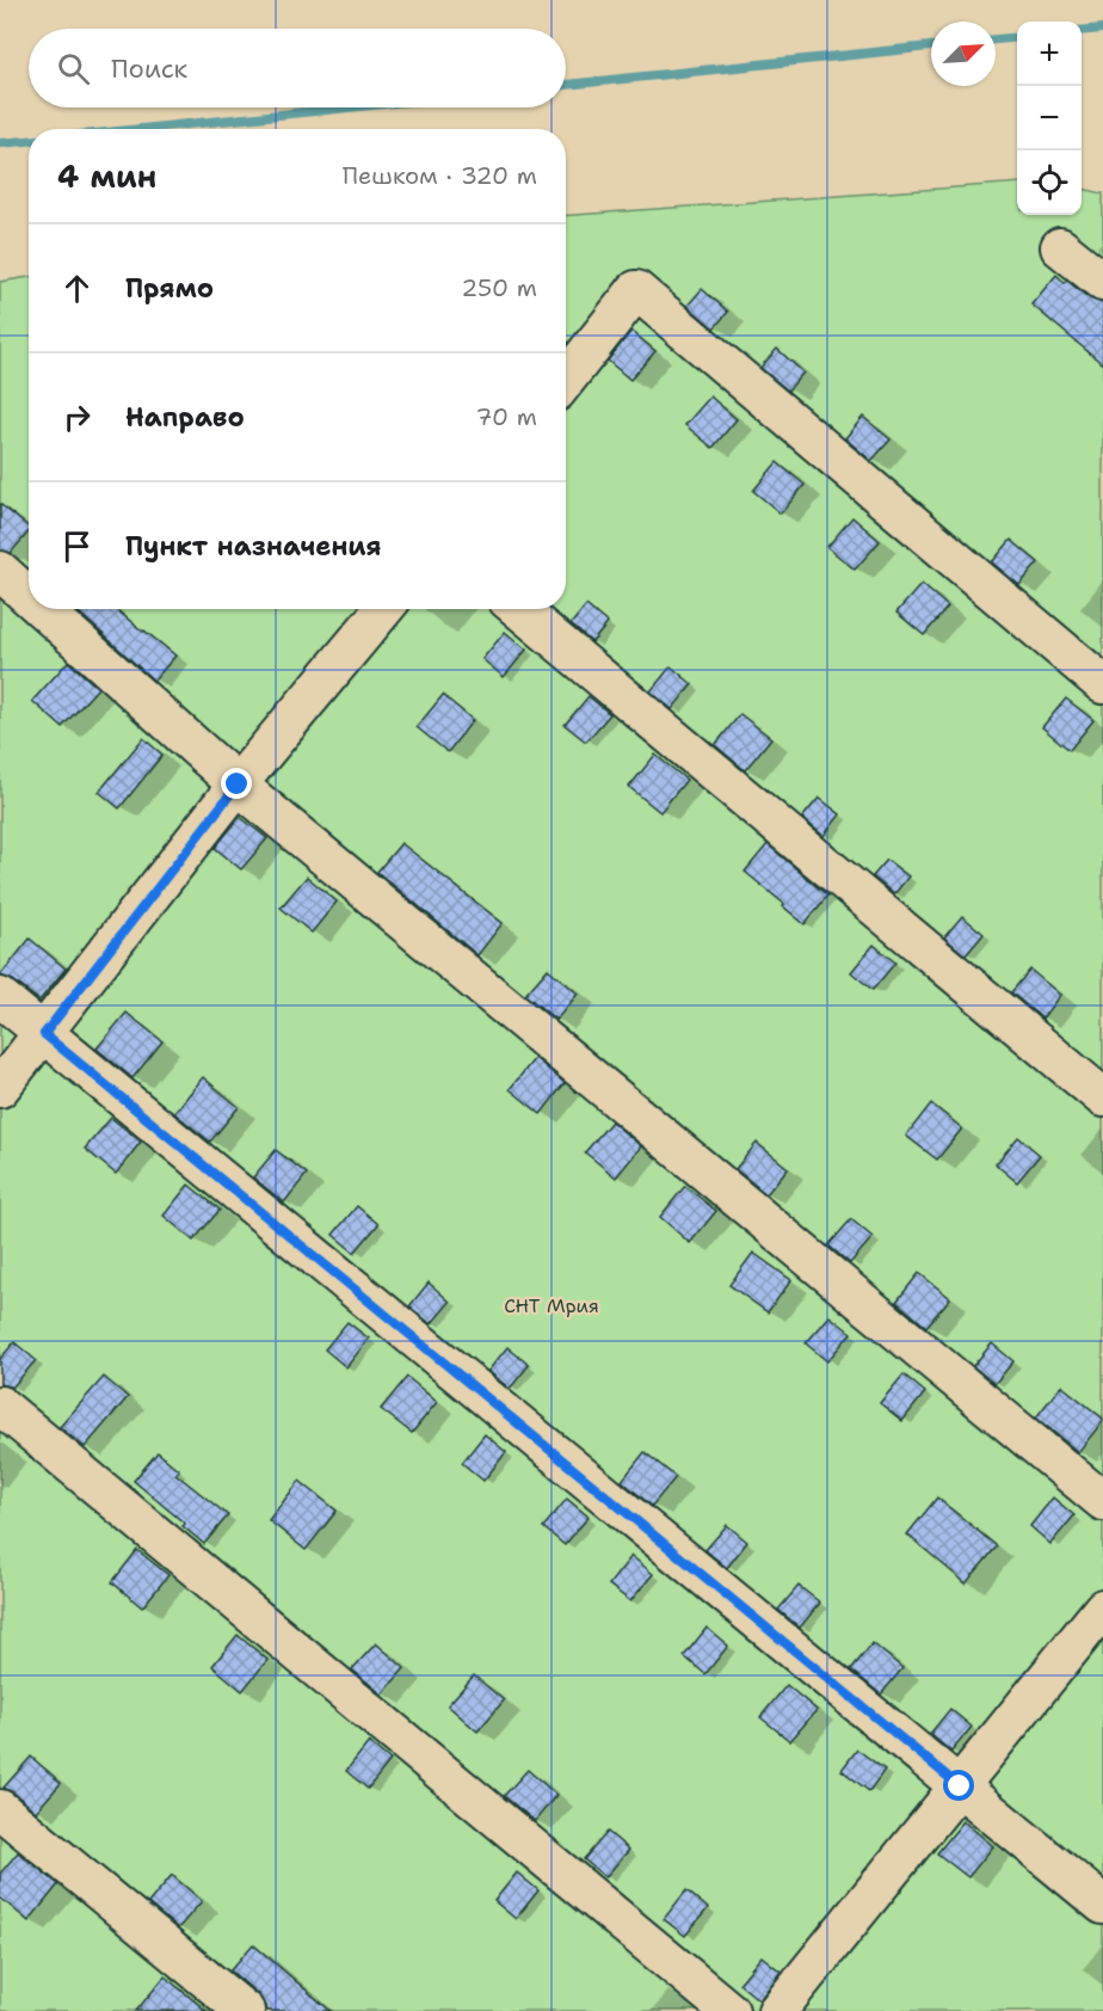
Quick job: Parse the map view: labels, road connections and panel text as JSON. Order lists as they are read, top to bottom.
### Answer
{
  "parks": ["СНТ Мрия"],
  "north": "top right",
  "page": {
    "map_buttons": ["+", "−"],
    "search": "Поиск",
    "heading": ["4 мин", "Пешком · 320 m"],
    "list": [
      ["Прямо", "250 m"],
      ["Направо", "70 m"],
      "Пункт назначения"
    ]
  }
}
